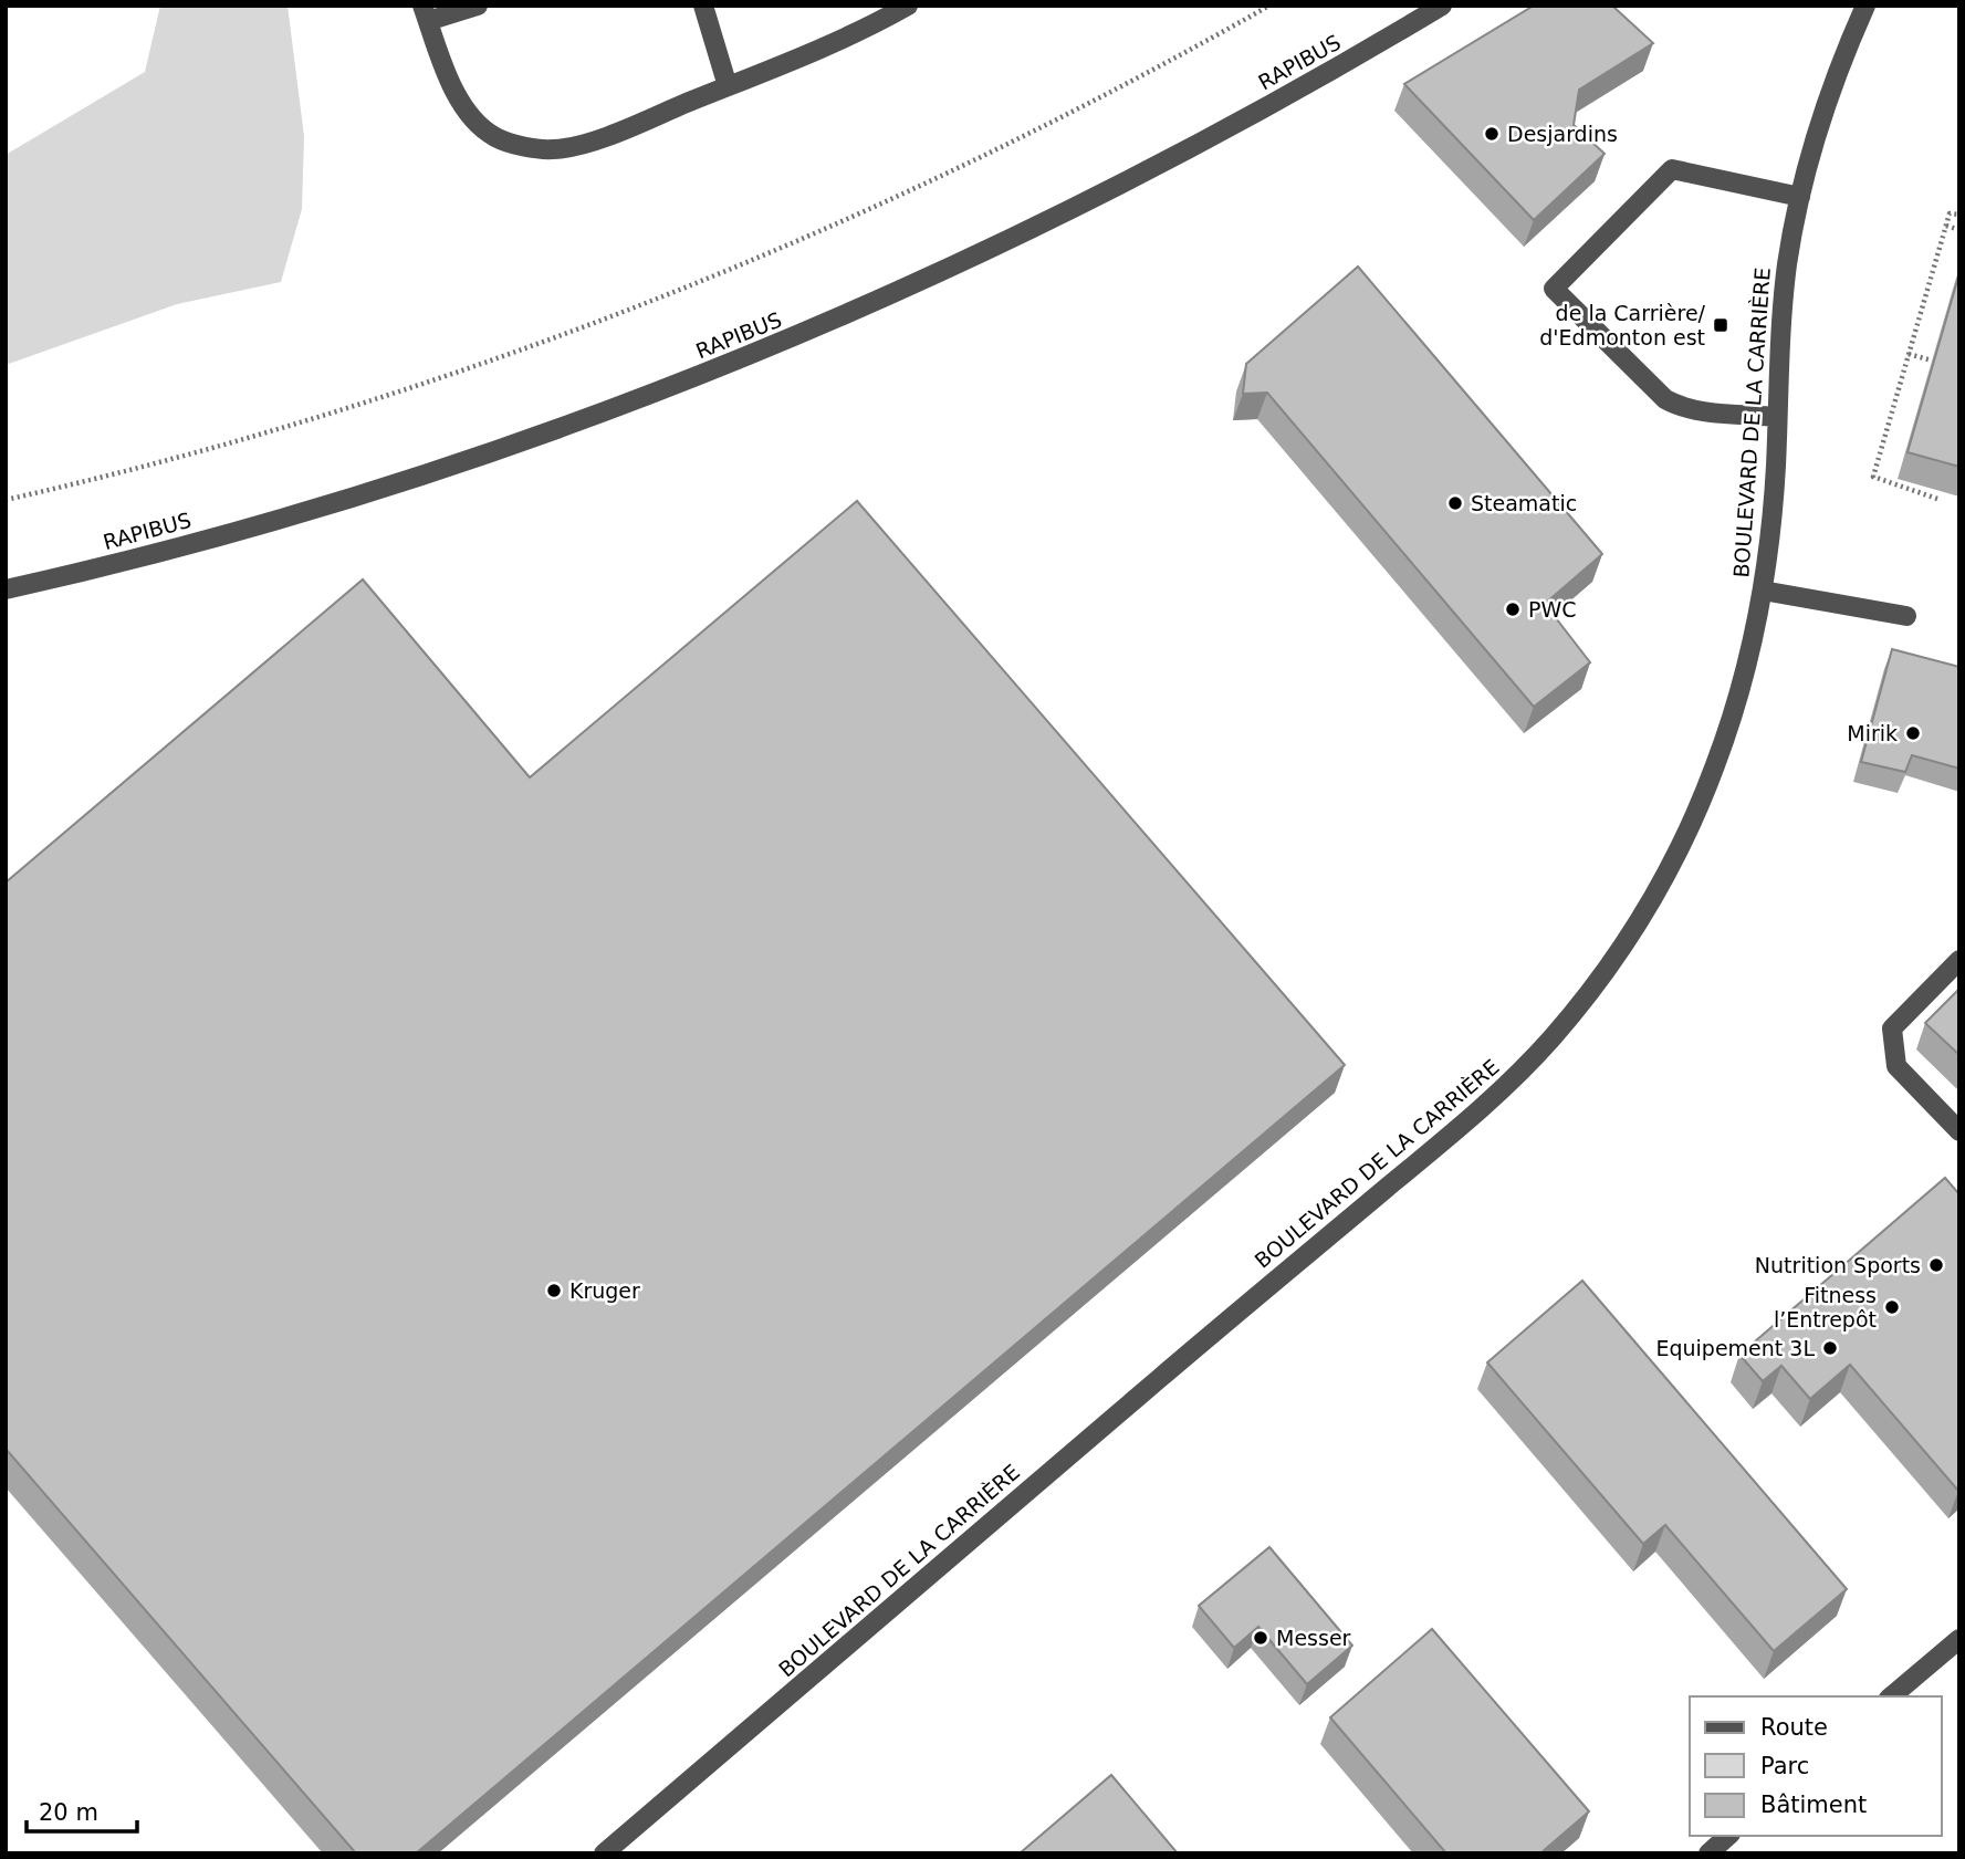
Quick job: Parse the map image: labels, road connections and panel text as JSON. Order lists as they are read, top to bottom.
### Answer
{
  "streets": {
    "street": ["RAPIBUS", "BOULEVARD DE LA CARRIÈRE"]
  },
  "places": {
    "other": [
      "Desjardins",
      "Steamatic",
      "PWC",
      "Mirik",
      "Nutrition Sports",
      "Kruger",
      "Fitness l’Entrepôt",
      "Equipement 3L",
      "Messer"
    ],
    "transit": ["de la Carrière/ d'Edmonton est"]
  },
  "legend": ["Route", "Parc", "Bâtiment"],
  "scale_bar": "20 m"
}
